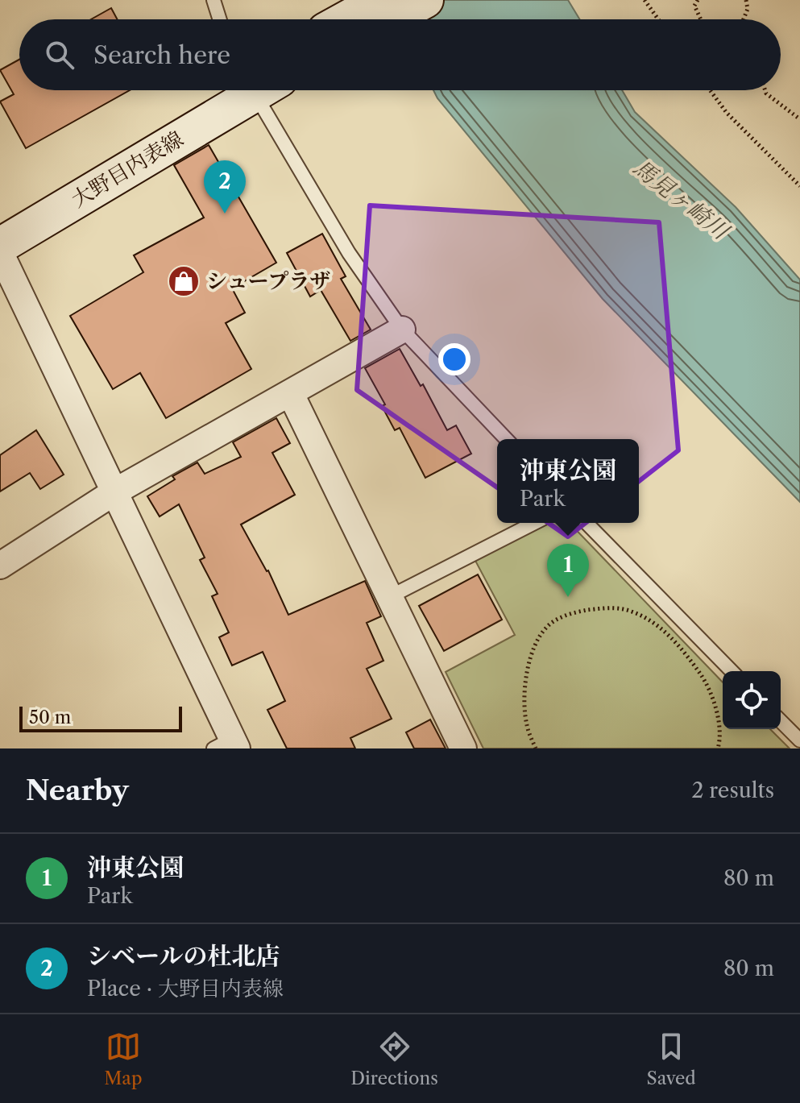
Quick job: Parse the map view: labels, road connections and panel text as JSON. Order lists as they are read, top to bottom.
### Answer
{
  "streets": {
    "main road": ["大野目内表線"]
  },
  "water": ["馬見ヶ崎川"],
  "places": {
    "shop": ["シュープラザ"]
  },
  "scale_bar": "50 m",
  "page": {
    "search": "Search here",
    "pins": ["2", "1"],
    "popup": ["沖東公園", "Park"],
    "scale": "50 m",
    "heading": ["Nearby", "2 results"],
    "list": [
      {
        "mark": "1",
        "name": "沖東公園",
        "note": "Park",
        "value": "80 m"
      },
      {
        "mark": "2",
        "name": "シベールの杜北店",
        "note": "Place · 大野目内表線",
        "value": "80 m"
      }
    ],
    "nav": ["Map", "Directions", "Saved"]
  }
}
